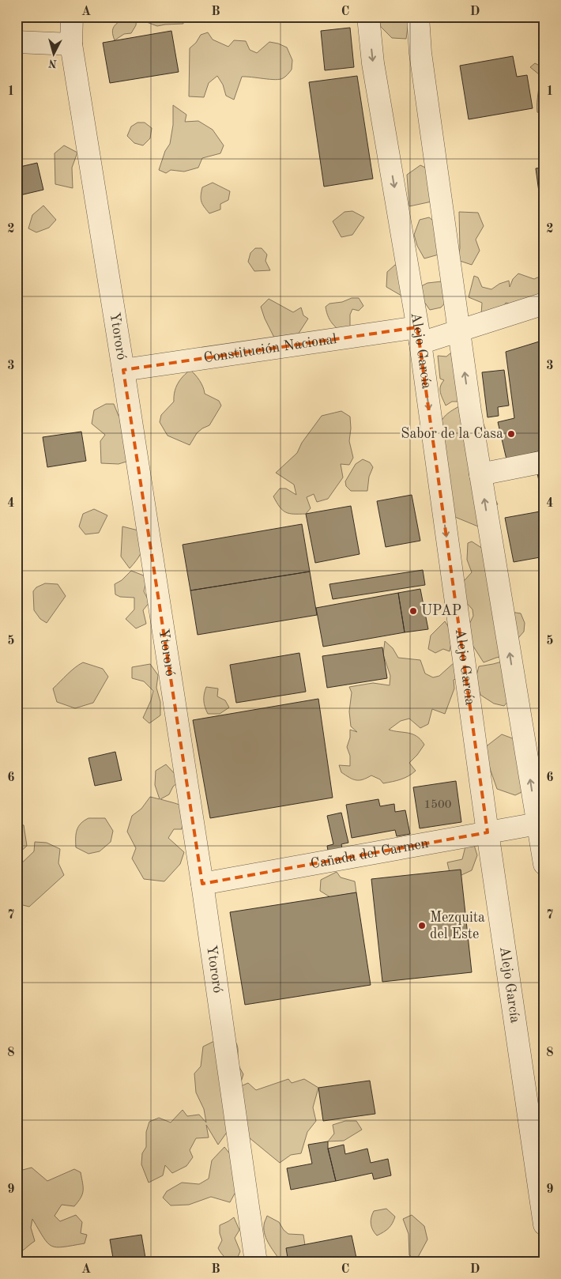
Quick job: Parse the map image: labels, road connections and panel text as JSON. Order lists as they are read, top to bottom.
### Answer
{
  "streets": {
    "street": [
      "Ytororó",
      "Constitución Nacional",
      "Alejo García",
      "Cañada del Carmen"
    ]
  },
  "crossings": [
    ["Ytororó", "Constitución Nacional"],
    ["Ytororó", "Cañada del Carmen"],
    ["Constitución Nacional", "Alejo García"],
    ["Alejo García", "Cañada del Carmen"]
  ],
  "places": ["Sabor de la Casa", "UPAP", "Mezquita del Este"],
  "house_numbers": ["1500"],
  "north": "bottom",
  "grid": {
    "columns": [
      "A",
      "B",
      "C",
      "D"
    ],
    "rows": [
      "1",
      "2",
      "3",
      "4",
      "5",
      "6",
      "7",
      "8",
      "9"
    ]
  }
}
